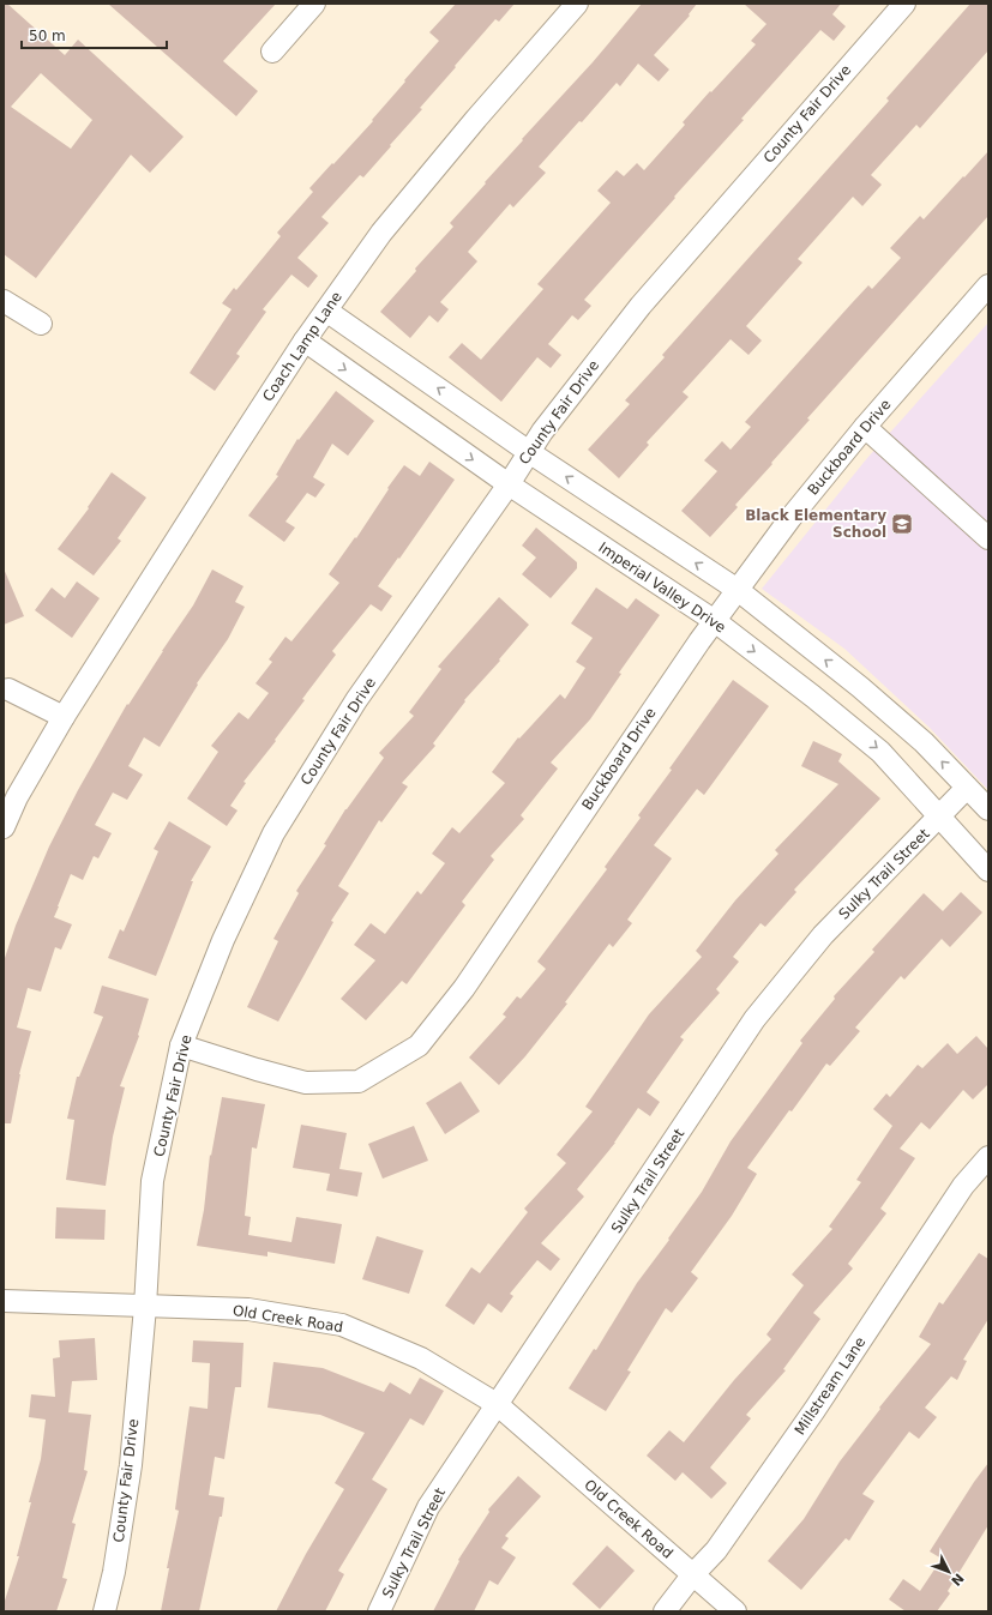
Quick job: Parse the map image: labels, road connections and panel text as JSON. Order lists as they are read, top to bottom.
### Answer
{
  "streets": {
    "street": [
      "County Fair Drive",
      "Coach Lamp Lane",
      "Buckboard Drive",
      "Imperial Valley Drive",
      "Sulky Trail Street",
      "Old Creek Road",
      "Millstream Lane"
    ]
  },
  "crossings": [
    ["County Fair Drive", "Buckboard Drive"],
    ["County Fair Drive", "Imperial Valley Drive"],
    ["County Fair Drive", "Old Creek Road"],
    ["Coach Lamp Lane", "Imperial Valley Drive"],
    ["Buckboard Drive", "Imperial Valley Drive"],
    ["Imperial Valley Drive", "Sulky Trail Street"],
    ["Sulky Trail Street", "Old Creek Road"],
    ["Old Creek Road", "Millstream Lane"]
  ],
  "places": {
    "school or university": ["Black Elementary School"]
  },
  "scale_bar": "50 m",
  "north": "bottom right"
}
